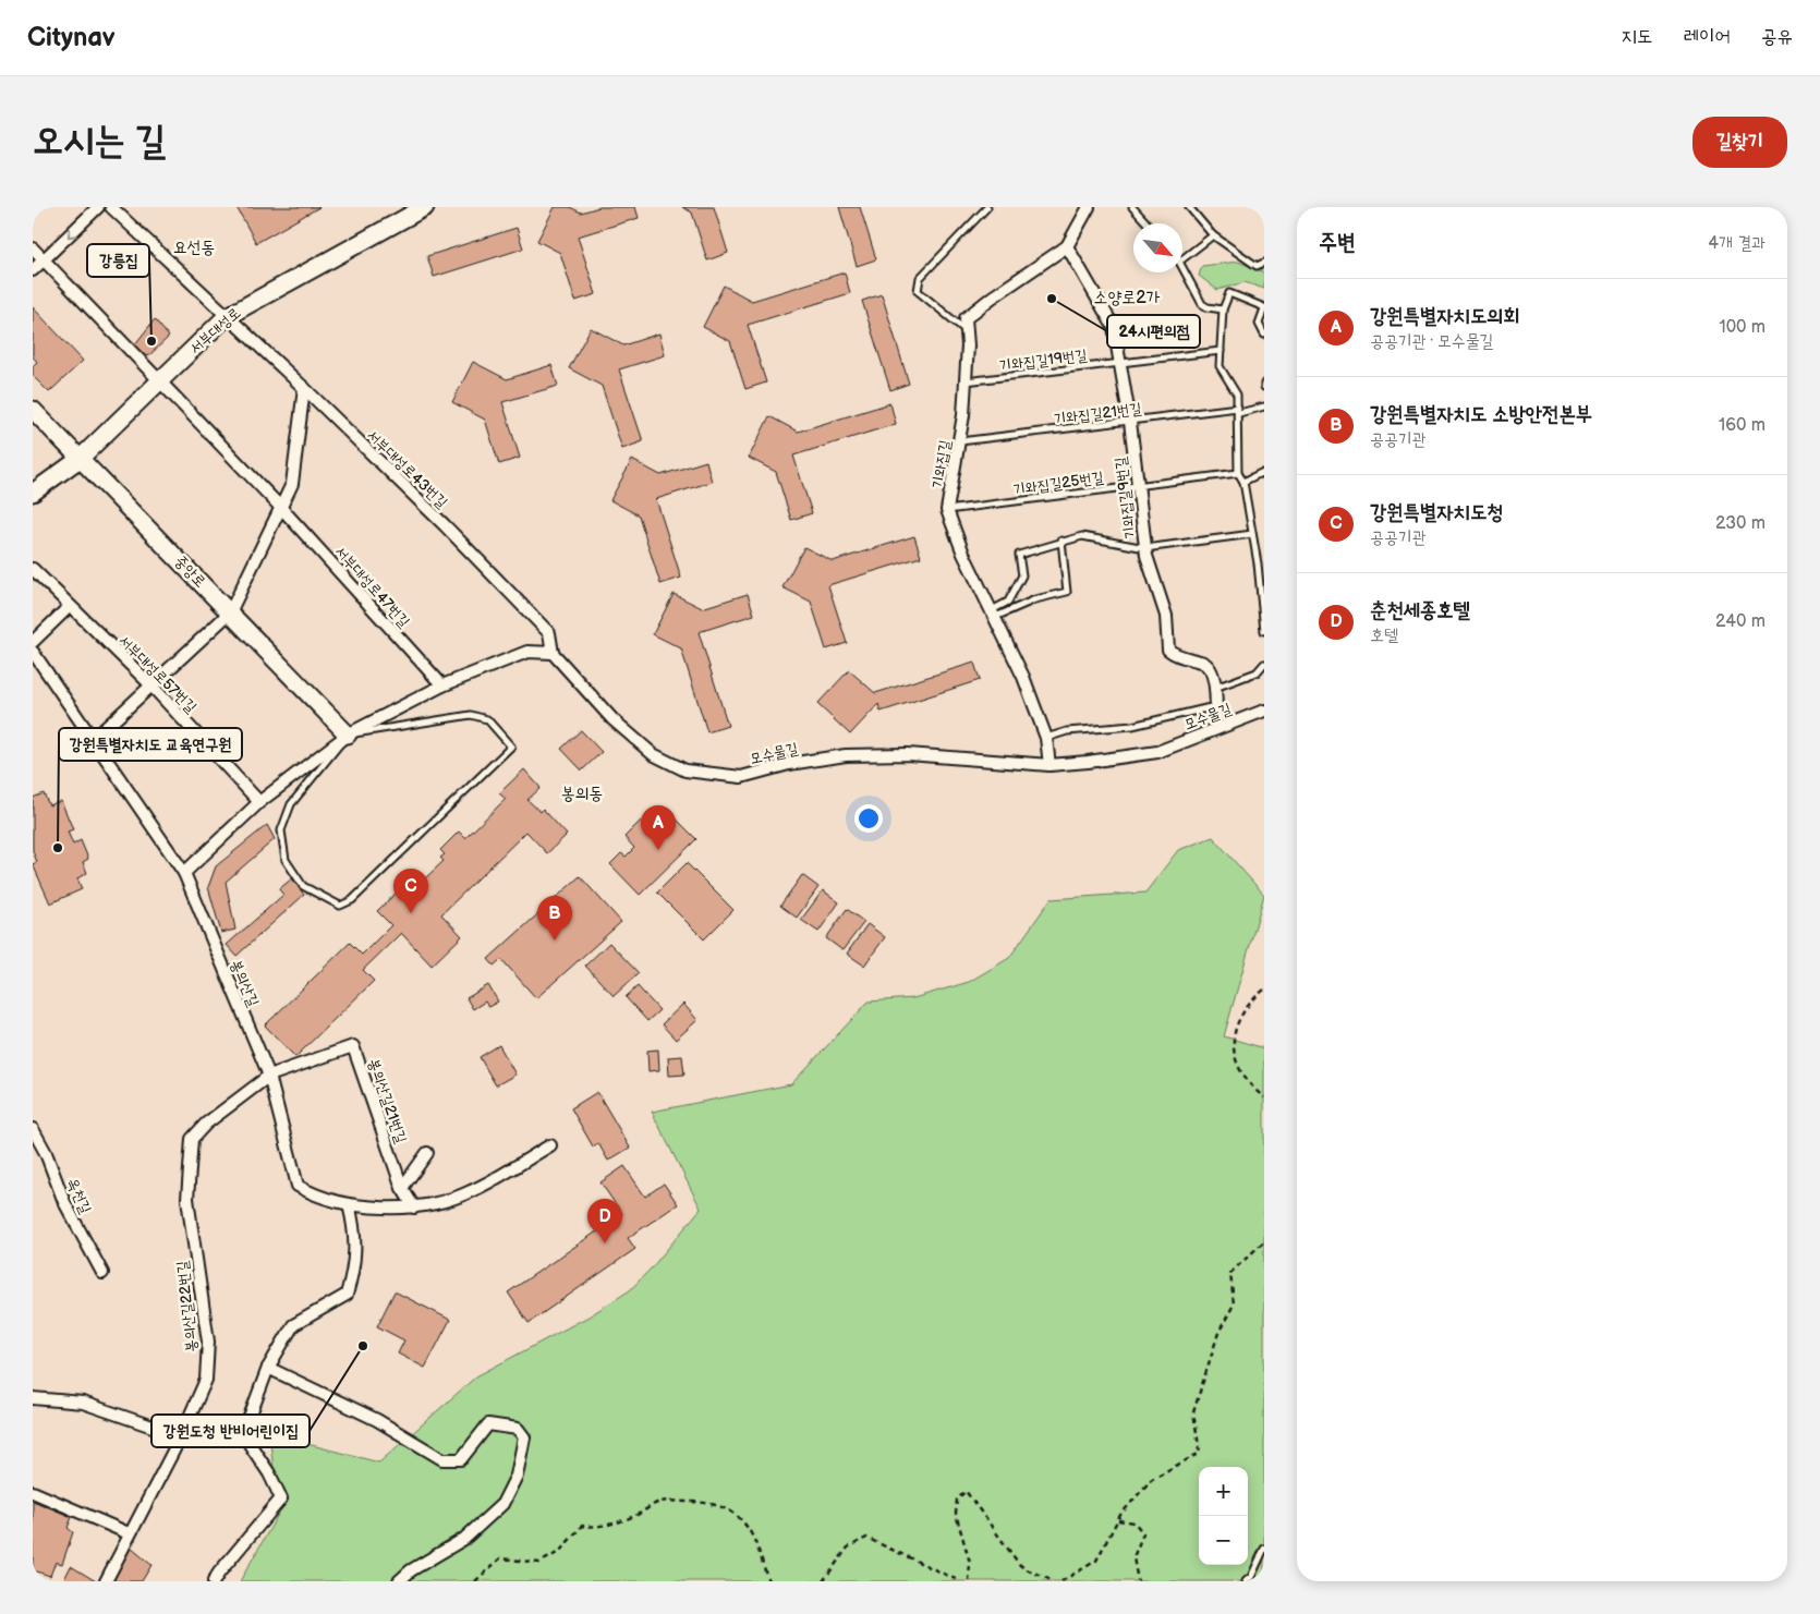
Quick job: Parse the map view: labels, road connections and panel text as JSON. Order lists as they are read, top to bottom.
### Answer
{
  "streets": {
    "street": [
      "서부대성로",
      "기와집길",
      "서부대성로43번길",
      "기와집길9번길",
      "중앙로",
      "서부대성로47번길",
      "서부대성로57번길",
      "모수물길",
      "봉의산길",
      "봉의산길21번길",
      "옥천길",
      "봉의산길22번길"
    ],
    "lane": ["기와집길19번길", "기와집길21번길", "기와집길25번길"]
  },
  "crossings": [
    ["서부대성로", "서부대성로43번길"],
    ["서부대성로", "중앙로"],
    ["서부대성로", "서부대성로47번길"],
    ["기와집길19번길", "기와집길"],
    ["기와집길19번길", "기와집길9번길"],
    ["기와집길21번길", "기와집길"],
    ["기와집길21번길", "기와집길9번길"],
    ["기와집길", "기와집길25번길"],
    ["기와집길", "기와집길9번길"],
    ["기와집길", "모수물길"],
    ["서부대성로43번길", "모수물길"],
    ["기와집길25번길", "기와집길9번길"],
    ["기와집길9번길", "모수물길"],
    ["봉의산길", "봉의산길21번길"],
    ["봉의산길", "봉의산길22번길"],
    ["봉의산길21번길", "봉의산길22번길"]
  ],
  "districts": ["요선동", "소양로2가", "봉의동"],
  "places": [
    "24시편의점",
    "강릉집",
    "강원특별자치도 교육연구원",
    "강원도청 반비어린이집"
  ],
  "north": "bottom right",
  "page": {
    "header": "Citynav",
    "nav": ["지도", "레이어", "공유"],
    "buttons": "길찾기",
    "title": "오시는 길",
    "heading": ["주변", "4개 결과"],
    "list": [
      {
        "mark": "A",
        "name": "강원특별자치도의회",
        "note": "공공기관 · 모수물길",
        "value": "100 m"
      },
      {
        "mark": "B",
        "name": "강원특별자치도 소방안전본부",
        "note": "공공기관",
        "value": "160 m"
      },
      {
        "mark": "C",
        "name": "강원특별자치도청",
        "note": "공공기관",
        "value": "230 m"
      },
      {
        "mark": "D",
        "name": "춘천세종호텔",
        "note": "호텔",
        "value": "240 m"
      }
    ],
    "pins": [
      "A",
      "C",
      "B",
      "D"
    ],
    "map_buttons": ["+", "−"]
  }
}
